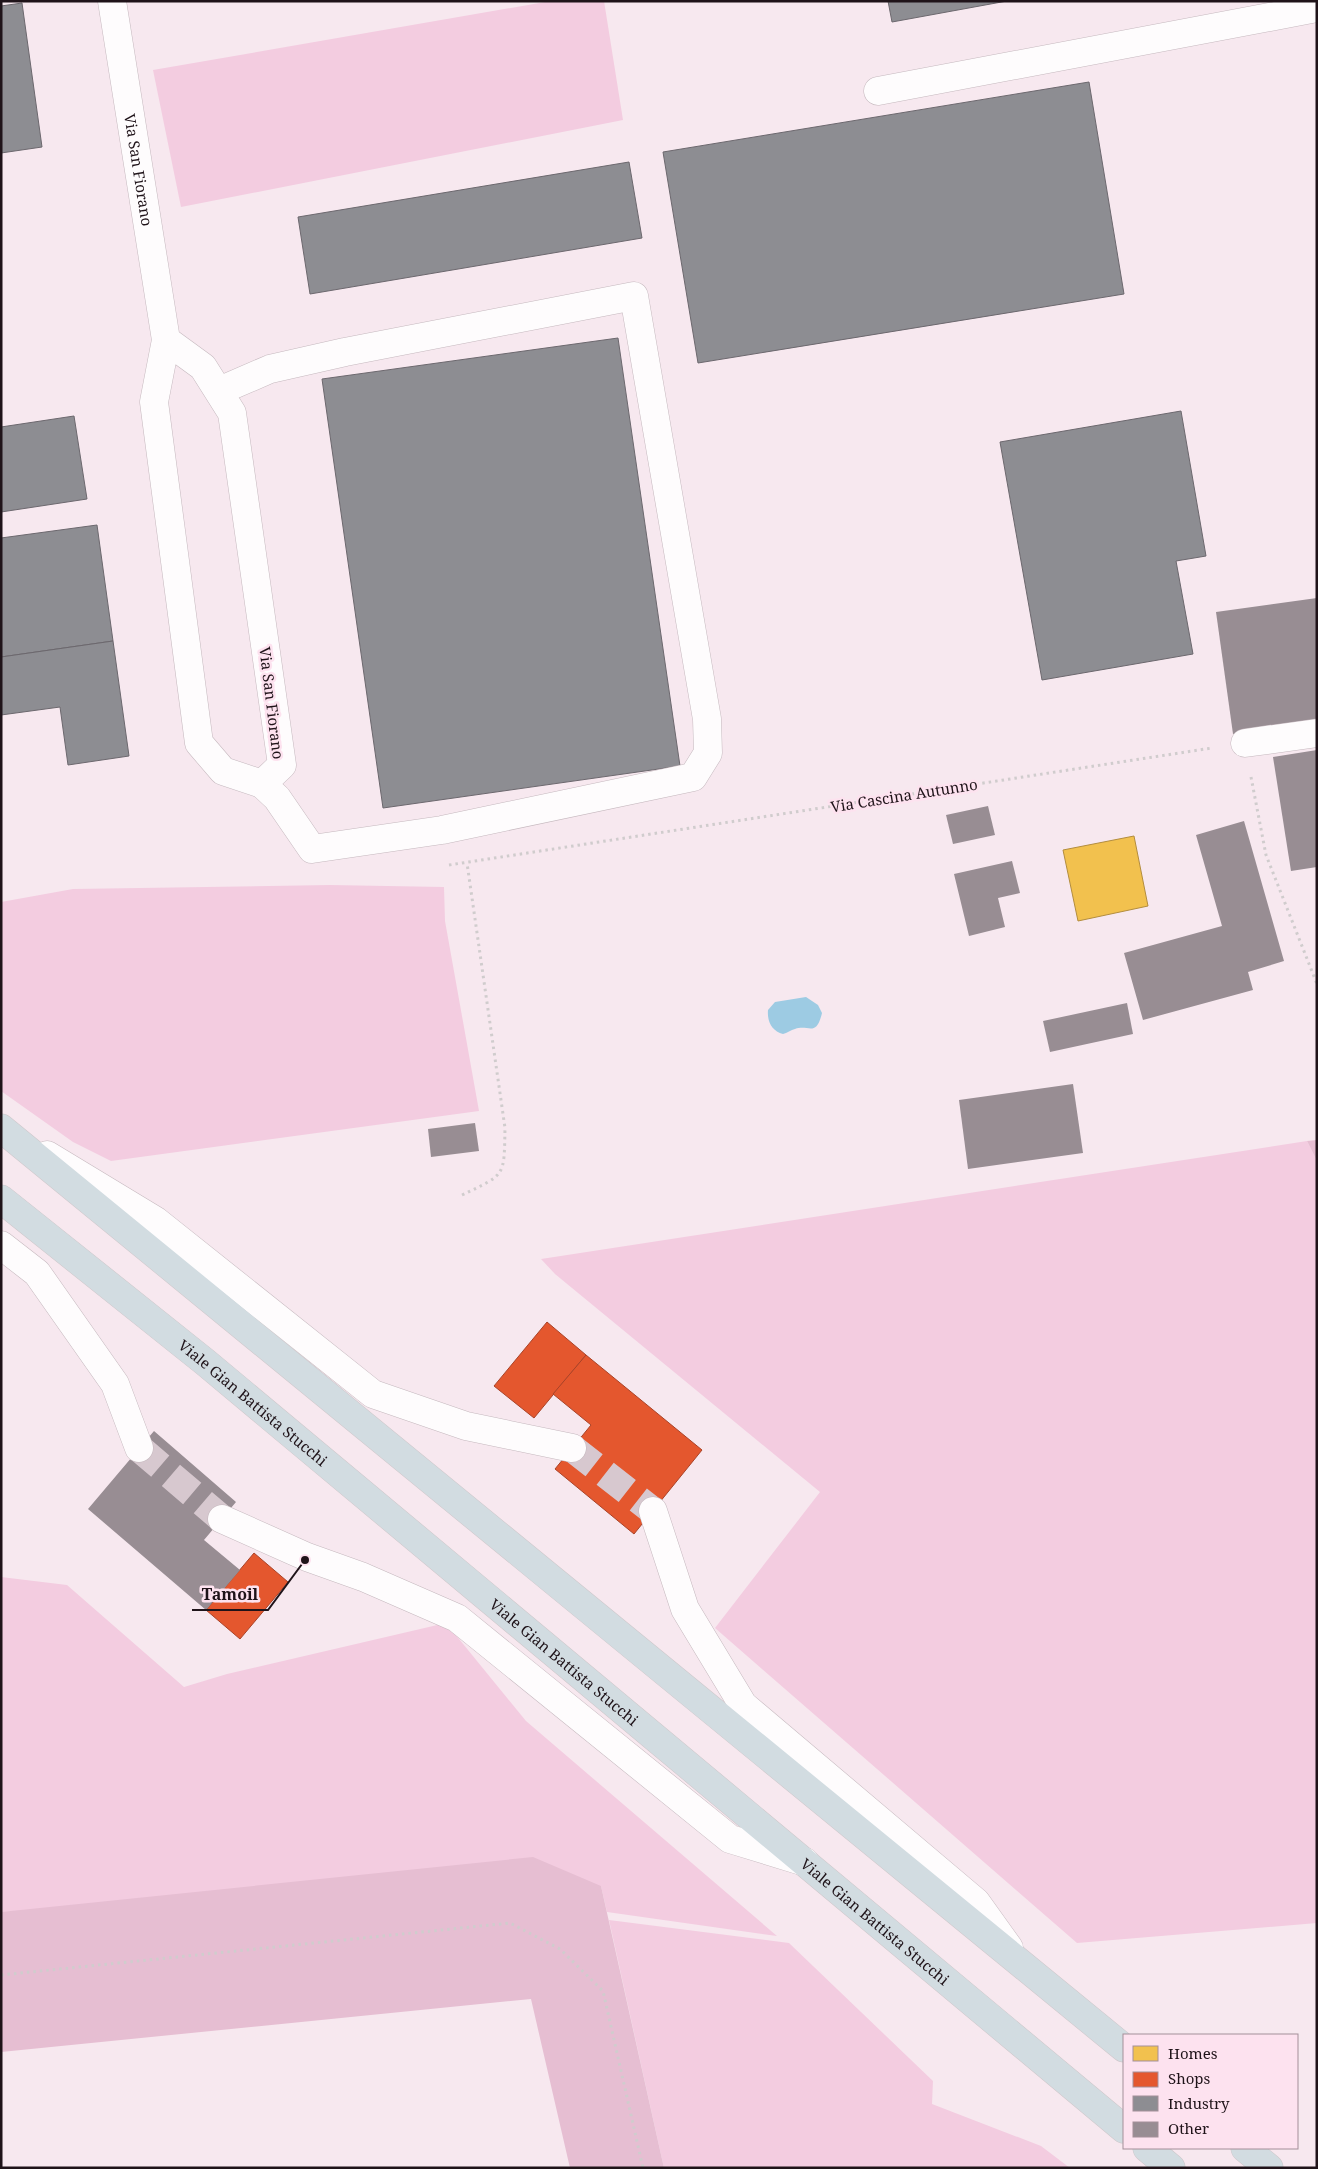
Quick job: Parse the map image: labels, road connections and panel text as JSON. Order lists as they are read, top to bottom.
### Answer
{
  "streets": {
    "highway": ["Viale Gian Battista Stucchi"],
    "street": ["Via San Fiorano"],
    "path": ["Via Cascina Autunno"]
  },
  "places": ["Tamoil"],
  "legend": [
    "Homes",
    "Shops",
    "Industry",
    "Other"
  ]
}
